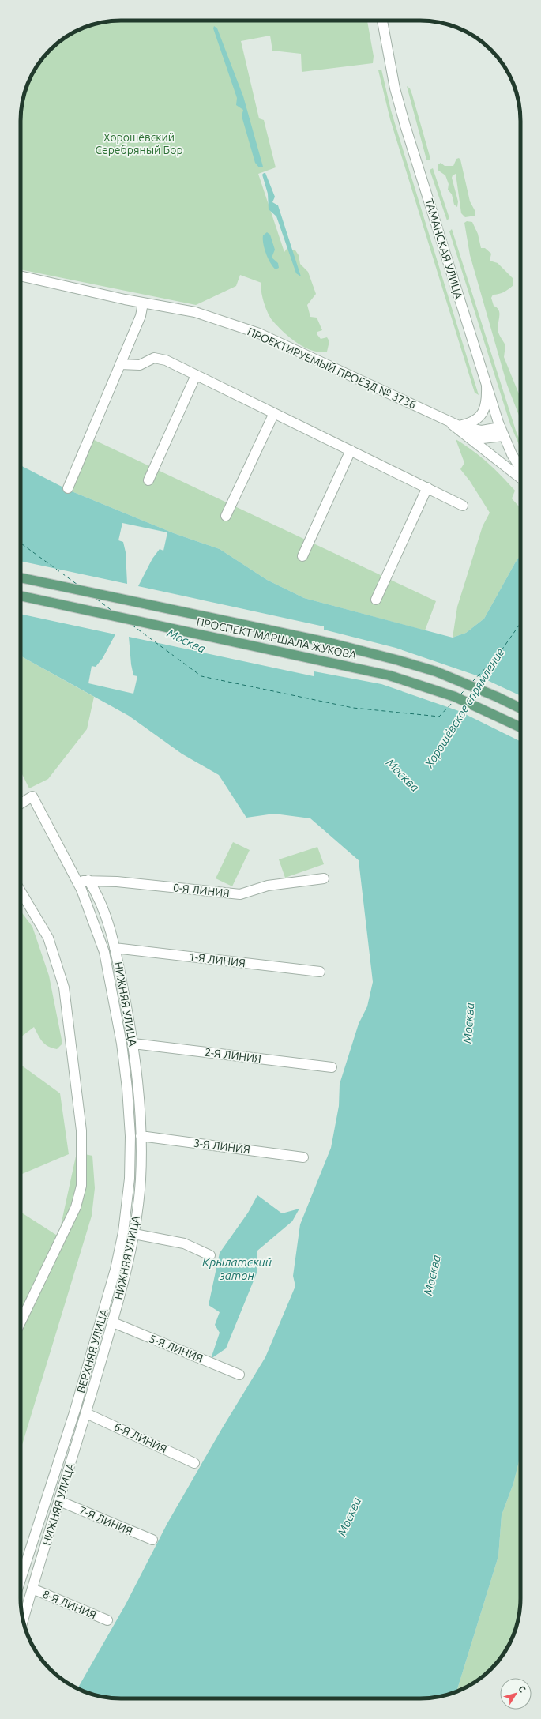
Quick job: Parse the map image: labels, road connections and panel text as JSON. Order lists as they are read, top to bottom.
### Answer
{
  "streets": {
    "main road": ["ПРОСПЕКТ МАРШАЛА ЖУКОВА"],
    "street": [
      "ТАМАНСКАЯ УЛИЦА",
      "ПРОЕКТИРУЕМЫЙ ПРОЕЗД № 3736",
      "0-Я ЛИНИЯ",
      "1-Я ЛИНИЯ",
      "НИЖНЯЯ УЛИЦА",
      "2-Я ЛИНИЯ",
      "3-Я ЛИНИЯ",
      "5-Я ЛИНИЯ",
      "ВЕРХНЯЯ УЛИЦА",
      "6-Я ЛИНИЯ",
      "7-Я ЛИНИЯ",
      "8-Я ЛИНИЯ"
    ]
  },
  "crossings": [
    ["0-Я ЛИНИЯ", "НИЖНЯЯ УЛИЦА"],
    ["0-Я ЛИНИЯ", "ВЕРХНЯЯ УЛИЦА"],
    ["1-Я ЛИНИЯ", "НИЖНЯЯ УЛИЦА"],
    ["НИЖНЯЯ УЛИЦА", "2-Я ЛИНИЯ"],
    ["НИЖНЯЯ УЛИЦА", "3-Я ЛИНИЯ"],
    ["НИЖНЯЯ УЛИЦА", "5-Я ЛИНИЯ"],
    ["НИЖНЯЯ УЛИЦА", "6-Я ЛИНИЯ"],
    ["НИЖНЯЯ УЛИЦА", "7-Я ЛИНИЯ"],
    ["НИЖНЯЯ УЛИЦА", "8-Я ЛИНИЯ"]
  ],
  "water": ["Москва", "Хорошёвское спрямление", "Крылатский затон"],
  "parks": ["Хорошёвский Серебряный Бор"],
  "north": "top right"
}
